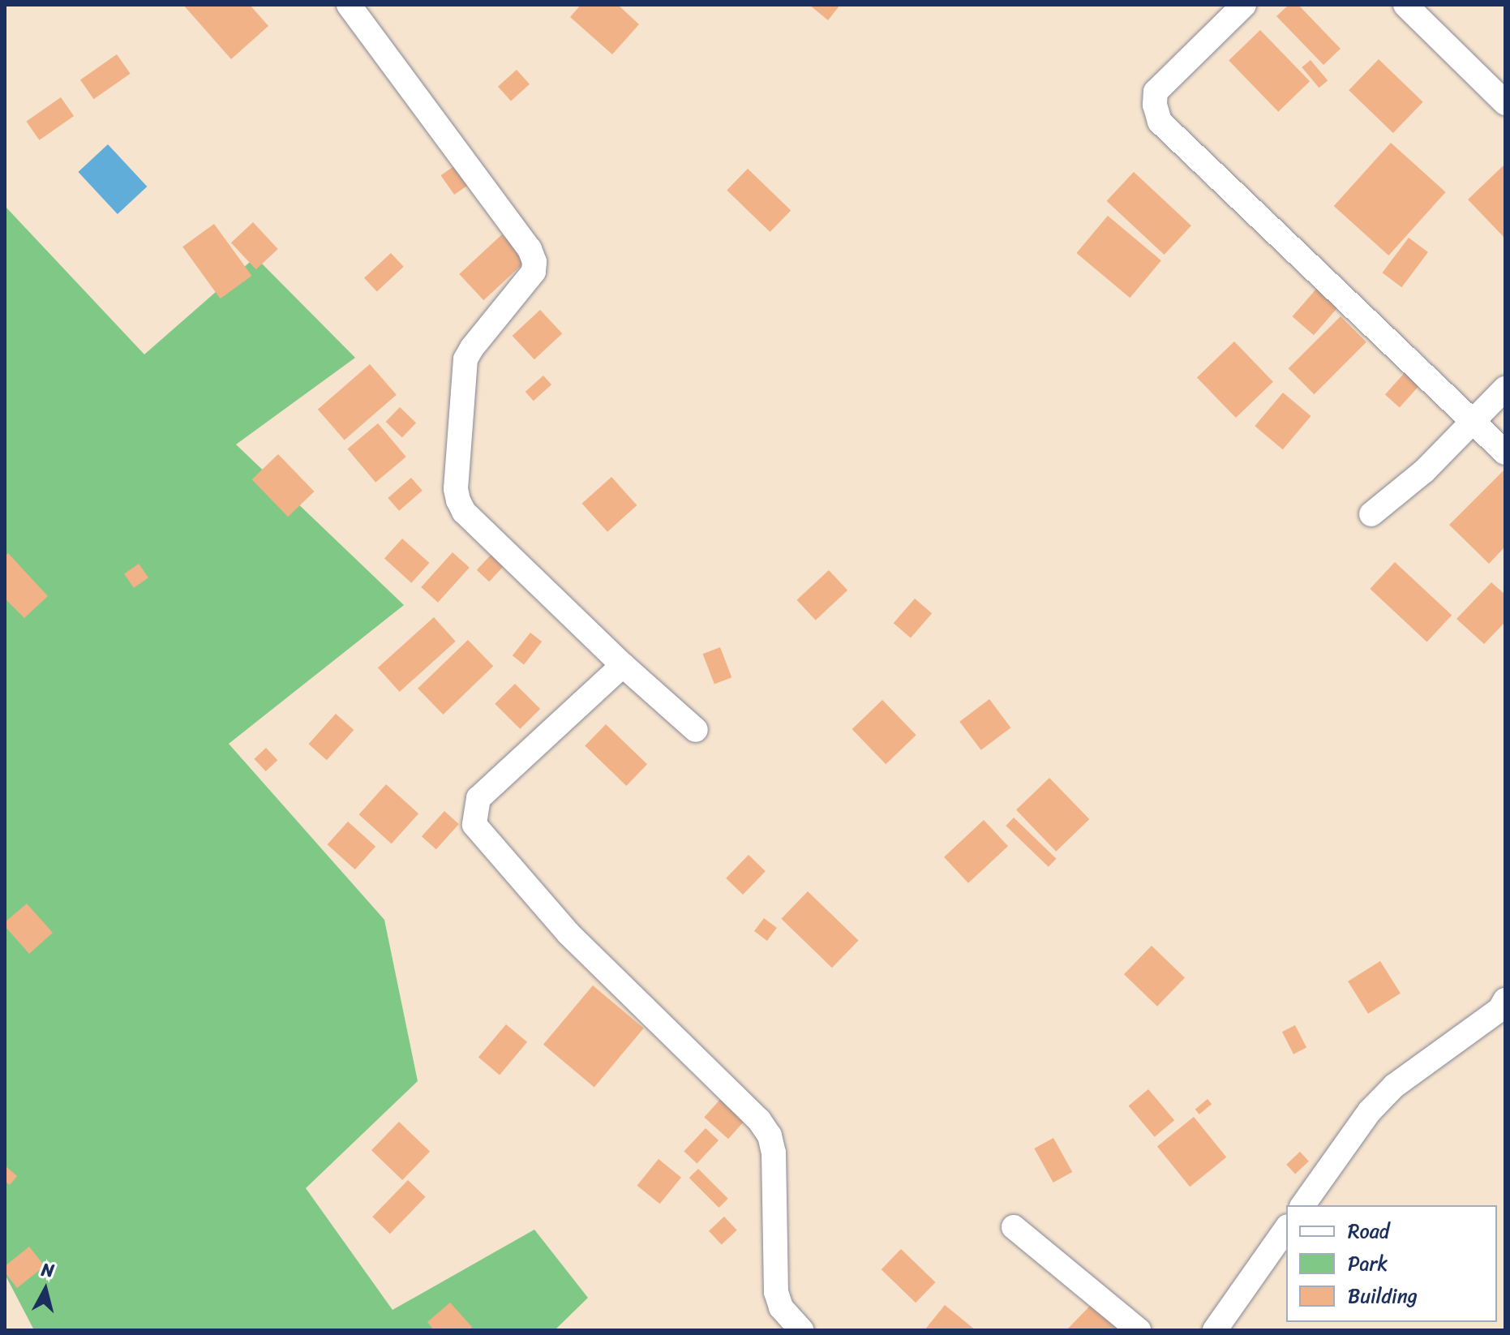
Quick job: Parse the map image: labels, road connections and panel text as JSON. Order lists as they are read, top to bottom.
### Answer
{
  "legend": ["Road", "Park", "Building"],
  "north": "top"
}
